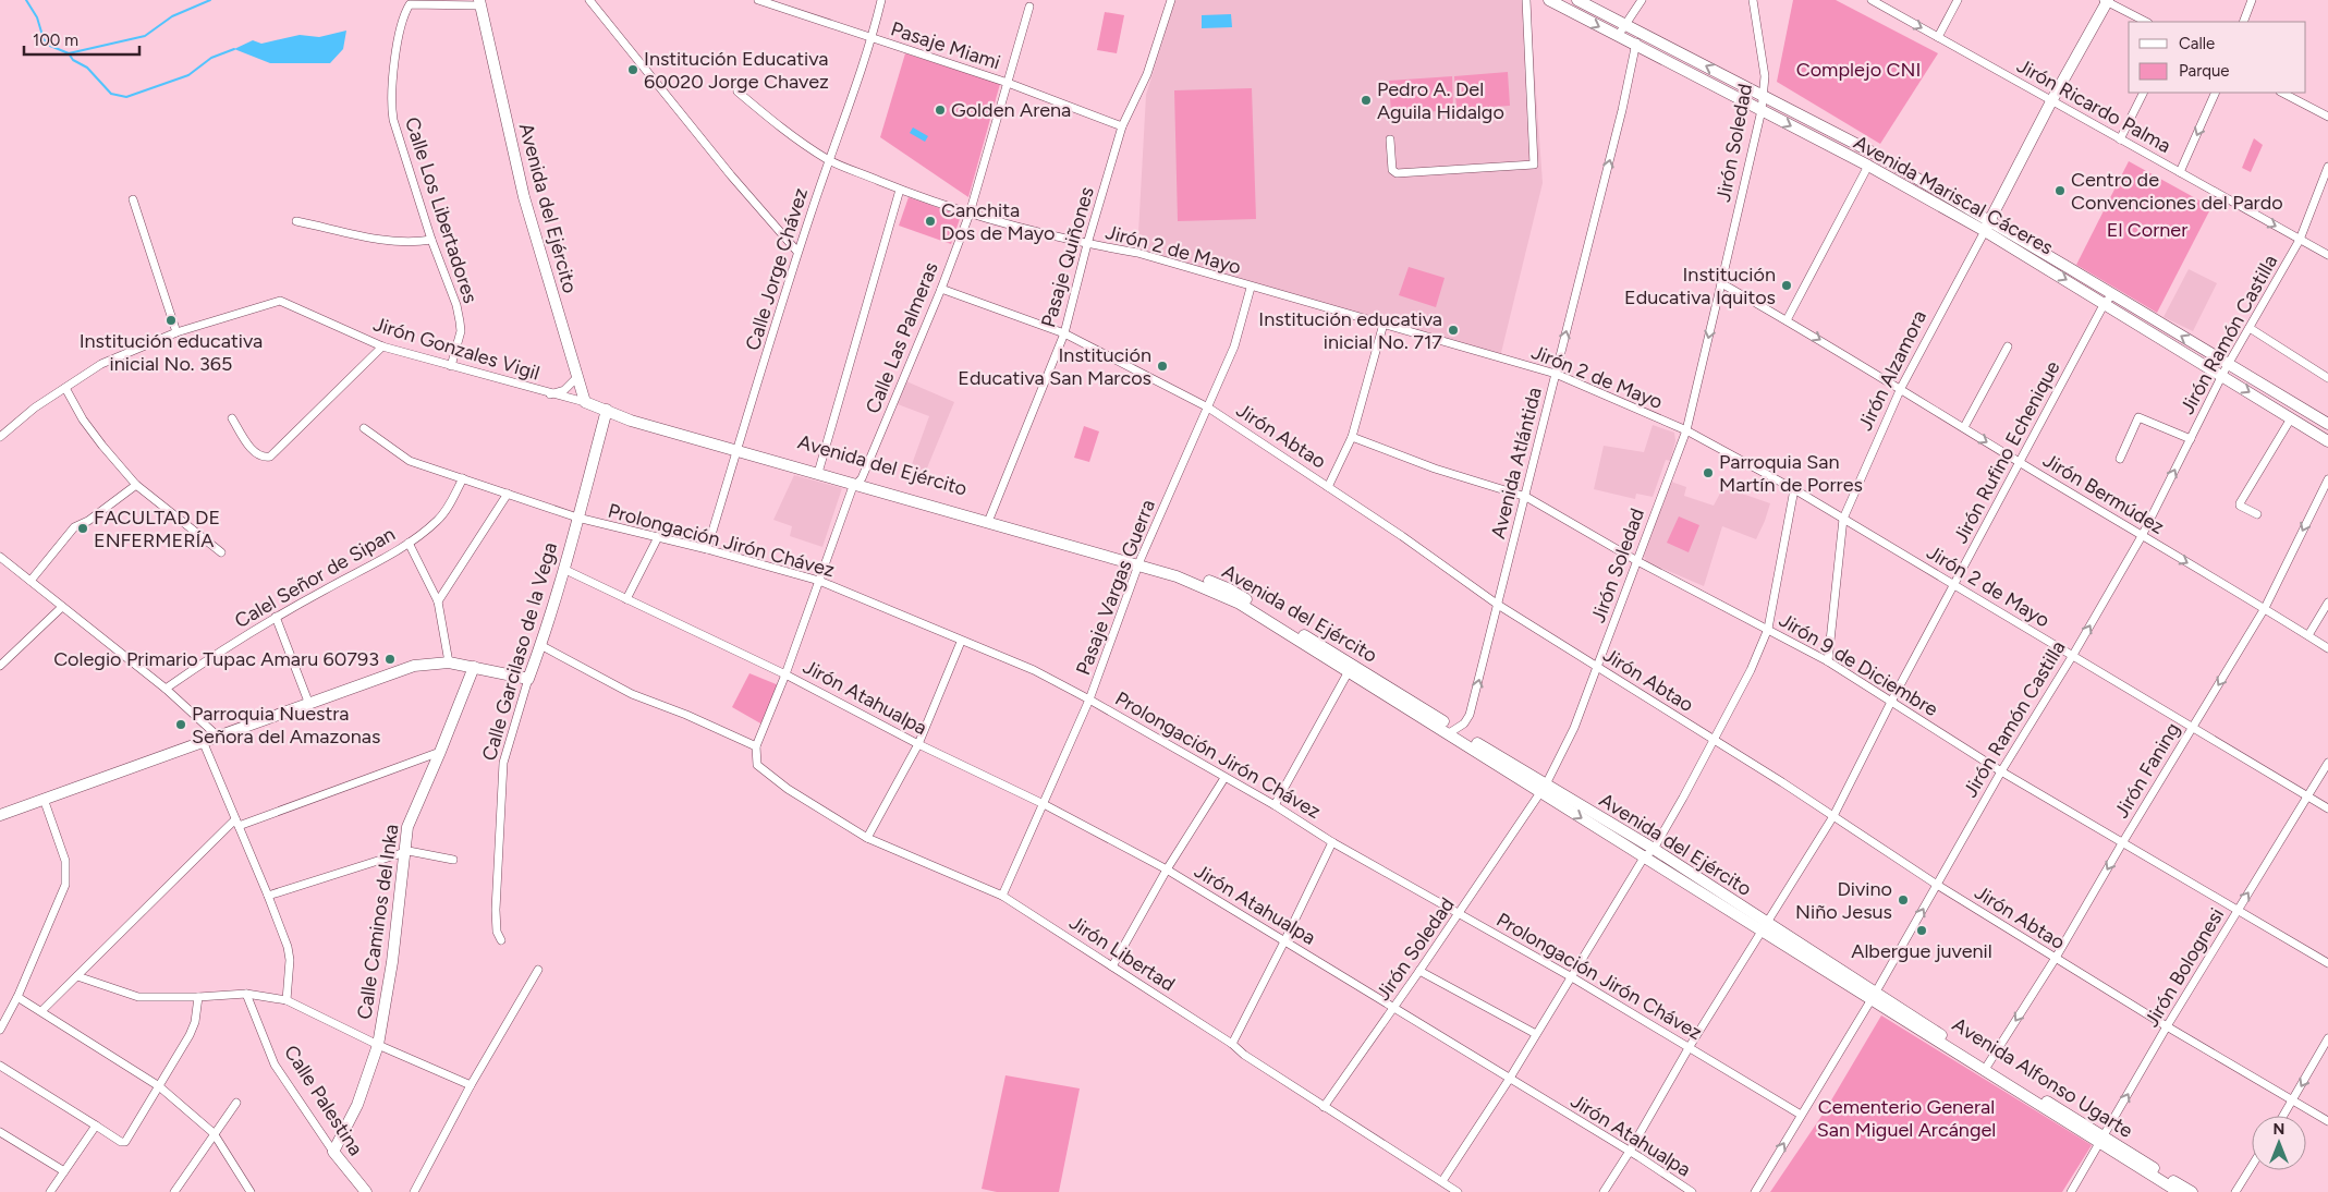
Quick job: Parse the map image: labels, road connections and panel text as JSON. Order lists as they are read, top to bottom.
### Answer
{
  "streets": {
    "main road": [
      "Avenida Mariscal Cáceres",
      "Avenida del Ejército",
      "Jirón Alzamora",
      "Calle Garcilaso de la Vega",
      "Calle Caminos del Inka",
      "Avenida Alfonso Ugarte",
      "Calle Palestina"
    ],
    "street": [
      "Pasaje Miami",
      "Jirón Ricardo Palma",
      "Jirón Soledad",
      "Calle Los Libertadores",
      "Jirón 2 de Mayo",
      "Pasaje Quiñones",
      "Calle Jorge Chávez",
      "Jirón Ramón Castilla",
      "Calle Las Palmeras",
      "Jirón Gonzales Vigil",
      "Jirón Abtao",
      "Jirón Rufino Echenique",
      "Avenida Atlántida",
      "Jirón Bermúdez",
      "Prolongación Jirón Chávez",
      "Calel Señor de Sipan",
      "Pasaje Vargas Guerra",
      "Jirón 9 de Diciembre",
      "Jirón Atahualpa",
      "Jirón Faning",
      "Jirón Libertad",
      "Jirón Bolognesi"
    ]
  },
  "crossings": [
    ["Pasaje Miami", "Pasaje Quiñones"],
    ["Pasaje Miami", "Calle Jorge Chávez"],
    ["Pasaje Miami", "Calle Las Palmeras"],
    ["Jirón Ricardo Palma", "Jirón Ramón Castilla"],
    ["Jirón Ricardo Palma", "Jirón Alzamora"],
    ["Jirón Soledad", "Avenida Mariscal Cáceres"],
    ["Jirón Soledad", "Avenida del Ejército"],
    ["Jirón Soledad", "Jirón 2 de Mayo"],
    ["Jirón Soledad", "Jirón Abtao"],
    ["Jirón Soledad", "Jirón Bermúdez"],
    ["Jirón Soledad", "Prolongación Jirón Chávez"],
    ["Jirón Soledad", "Jirón 9 de Diciembre"],
    ["Jirón Soledad", "Jirón Atahualpa"],
    ["Jirón Soledad", "Jirón Libertad"],
    ["Avenida Mariscal Cáceres", "Jirón Ramón Castilla"],
    ["Avenida Mariscal Cáceres", "Jirón Alzamora"],
    ["Avenida Mariscal Cáceres", "Jirón Rufino Echenique"],
    ["Avenida Mariscal Cáceres", "Avenida Atlántida"],
    ["Avenida del Ejército", "Calle Los Libertadores"],
    ["Avenida del Ejército", "Pasaje Quiñones"],
    ["Avenida del Ejército", "Calle Jorge Chávez"],
    ["Avenida del Ejército", "Jirón Ramón Castilla"],
    ["Avenida del Ejército", "Calle Las Palmeras"],
    ["Avenida del Ejército", "Jirón Gonzales Vigil"],
    ["Avenida del Ejército", "Jirón Rufino Echenique"],
    ["Avenida del Ejército", "Avenida Atlántida"],
    ["Avenida del Ejército", "Pasaje Vargas Guerra"],
    ["Avenida del Ejército", "Calle Garcilaso de la Vega"],
    ["Avenida del Ejército", "Avenida Alfonso Ugarte"],
    ["Calle Los Libertadores", "Jirón Gonzales Vigil"],
    ["Jirón 2 de Mayo", "Pasaje Quiñones"],
    ["Jirón 2 de Mayo", "Calle Jorge Chávez"],
    ["Jirón 2 de Mayo", "Jirón Ramón Castilla"],
    ["Jirón 2 de Mayo", "Calle Las Palmeras"],
    ["Jirón 2 de Mayo", "Jirón Alzamora"],
    ["Jirón 2 de Mayo", "Jirón Rufino Echenique"],
    ["Jirón 2 de Mayo", "Avenida Atlántida"],
    ["Jirón 2 de Mayo", "Pasaje Vargas Guerra"],
    ["Jirón 2 de Mayo", "Jirón Faning"],
    ["Jirón 2 de Mayo", "Jirón Bolognesi"],
    ["Pasaje Quiñones", "Jirón Abtao"],
    ["Calle Jorge Chávez", "Prolongación Jirón Chávez"],
    ["Jirón Ramón Castilla", "Jirón Abtao"],
    ["Jirón Ramón Castilla", "Jirón Bermúdez"],
    ["Jirón Ramón Castilla", "Prolongación Jirón Chávez"],
    ["Jirón Ramón Castilla", "Jirón 9 de Diciembre"],
    ["Jirón Ramón Castilla", "Avenida Alfonso Ugarte"],
    ["Calle Las Palmeras", "Jirón Abtao"],
    ["Calle Las Palmeras", "Prolongación Jirón Chávez"],
    ["Calle Las Palmeras", "Jirón Atahualpa"],
    ["Calle Las Palmeras", "Jirón Libertad"],
    ["Jirón Alzamora", "Jirón Bermúdez"],
    ["Jirón Alzamora", "Jirón 9 de Diciembre"],
    ["Jirón Abtao", "Jirón Rufino Echenique"],
    ["Jirón Abtao", "Avenida Atlántida"],
    ["Jirón Abtao", "Pasaje Vargas Guerra"],
    ["Jirón Abtao", "Jirón Faning"],
    ["Jirón Abtao", "Jirón Bolognesi"],
    ["Jirón Rufino Echenique", "Jirón Bermúdez"],
    ["Jirón Rufino Echenique", "Prolongación Jirón Chávez"],
    ["Jirón Rufino Echenique", "Jirón 9 de Diciembre"],
    ["Jirón Rufino Echenique", "Jirón Atahualpa"],
    ["Avenida Atlántida", "Jirón 9 de Diciembre"],
    ["Jirón Bermúdez", "Jirón Faning"],
    ["Prolongación Jirón Chávez", "Calel Señor de Sipan"],
    ["Prolongación Jirón Chávez", "Pasaje Vargas Guerra"],
    ["Prolongación Jirón Chávez", "Calle Garcilaso de la Vega"],
    ["Pasaje Vargas Guerra", "Jirón Atahualpa"],
    ["Pasaje Vargas Guerra", "Jirón Libertad"],
    ["Calle Garcilaso de la Vega", "Jirón Atahualpa"],
    ["Jirón 9 de Diciembre", "Jirón Faning"],
    ["Jirón 9 de Diciembre", "Jirón Bolognesi"],
    ["Jirón Faning", "Avenida Alfonso Ugarte"],
    ["Calle Caminos del Inka", "Calle Palestina"],
    ["Jirón Bolognesi", "Avenida Alfonso Ugarte"]
  ],
  "one_way": [
    "Jirón Ricardo Palma",
    "Jirón Ramón Castilla",
    "Avenida Atlántida",
    "Jirón Bermúdez",
    "Jirón Faning",
    "Jirón Bolognesi"
  ],
  "parks": ["Complejo CNI", "El Corner", "Cementerio General San Miguel Arcángel"],
  "places": [
    "Institución Educativa 60020 Jorge Chavez",
    "Pedro A. Del Aguila Hidalgo",
    "Golden Arena",
    "Centro de Convenciones del Pardo",
    "Canchita Dos de Mayo",
    "Institución Educativa Iquitos",
    "Institución educativa inicial No. 365",
    "Institución educativa inicial No. 717",
    "Institución Educativa San Marcos",
    "Parroquia San Martín de Porres",
    "FACULTAD DE ENFERMERÍA",
    "Colegio Primario Tupac Amaru 60793",
    "Parroquia Nuestra Señora del Amazonas",
    "Divino Niño Jesus",
    "Albergue juvenil"
  ],
  "legend": ["Calle", "Parque"],
  "scale_bar": "100 m",
  "north": "top"
}
